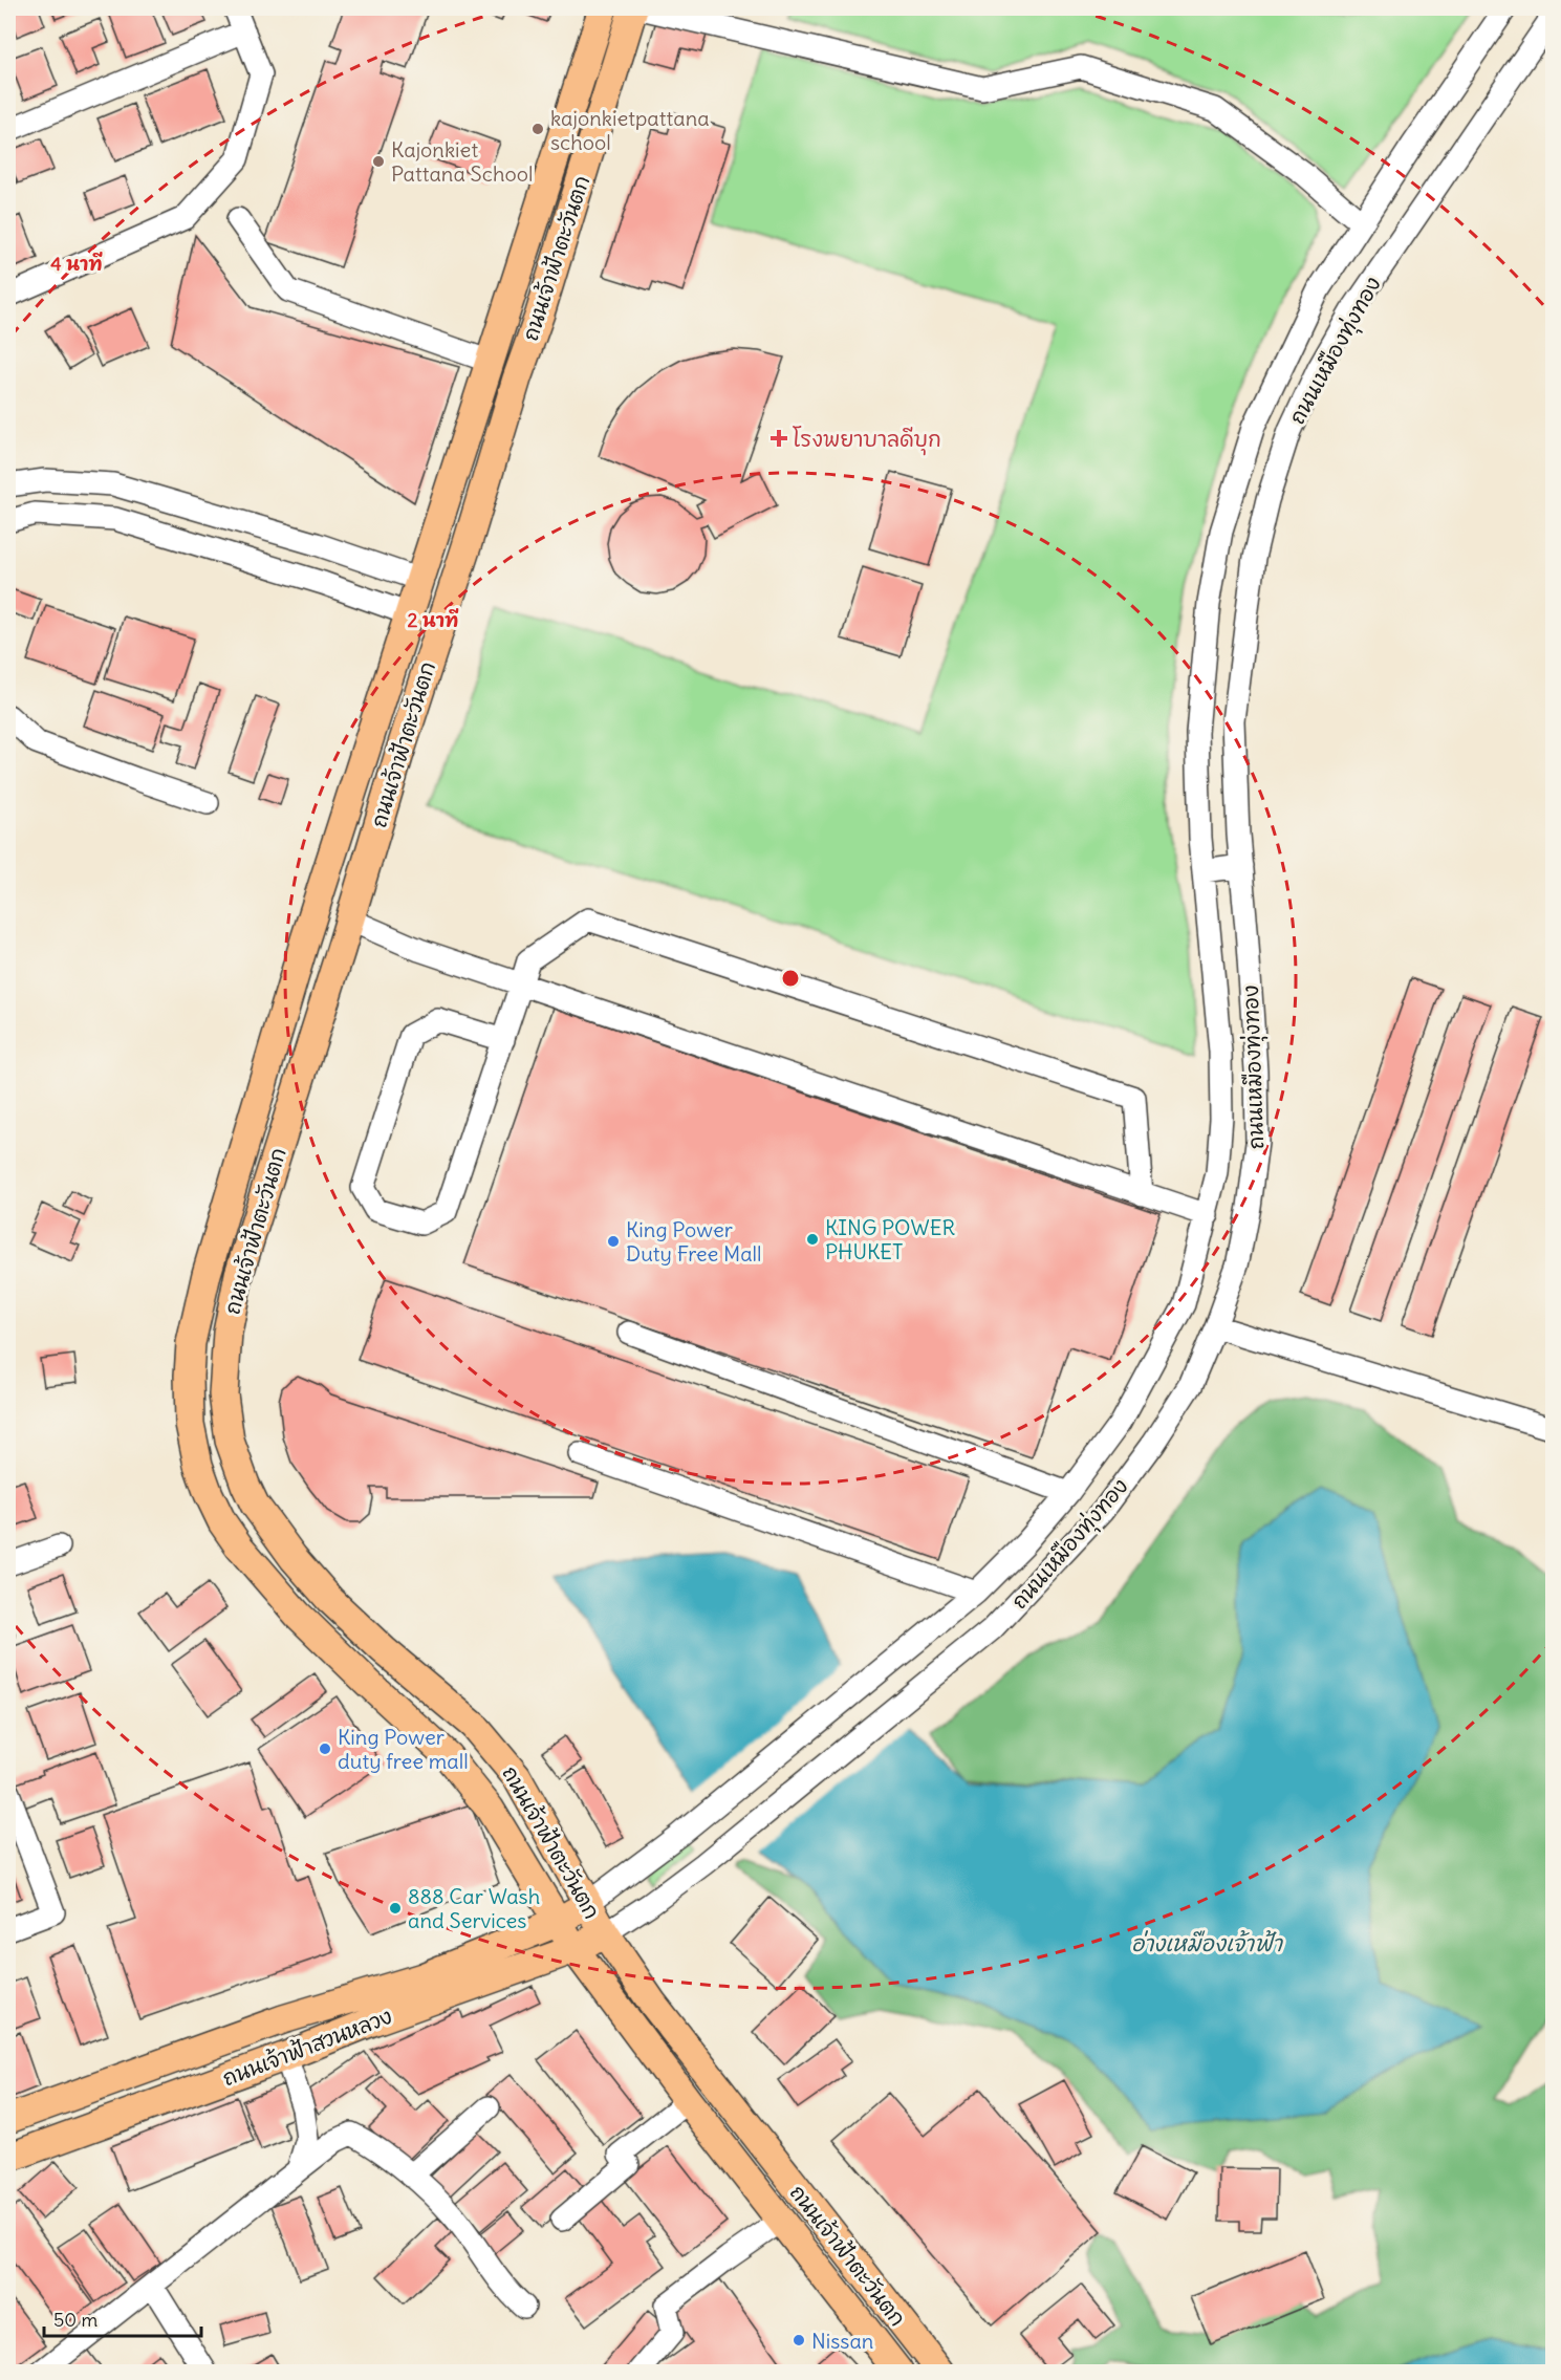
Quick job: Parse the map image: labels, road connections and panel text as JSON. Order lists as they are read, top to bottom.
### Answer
{
  "streets": {
    "main road": ["ถนนเจ้าฟ้าตะวันตก", "ถนนเจ้าฟ้าสวนหลวง"],
    "street": ["ถนนเหมืองทุ่งทอง"]
  },
  "crossings": [
    ["ถนนเจ้าฟ้าตะวันตก", "ถนนเหมืองทุ่งทอง"],
    ["ถนนเจ้าฟ้าตะวันตก", "ถนนเจ้าฟ้าสวนหลวง"],
    ["ถนนเหมืองทุ่งทอง", "ถนนเจ้าฟ้าสวนหลวง"]
  ],
  "water": ["อ่างเหมืองเจ้าฟ้า"],
  "places": {
    "other": [
      "kajonkietpattana school",
      "Kajonkiet Pattana School",
      "KING POWER PHUKET",
      "King Power Duty Free Mall",
      "King Power duty free mall",
      "888 Car Wash and Services",
      "Nissan"
    ],
    "health": ["โรงพยาบาลดีบุก"]
  },
  "scale_bar": "50 m",
  "rings": ["4 นาที", "2 นาที"]
}
